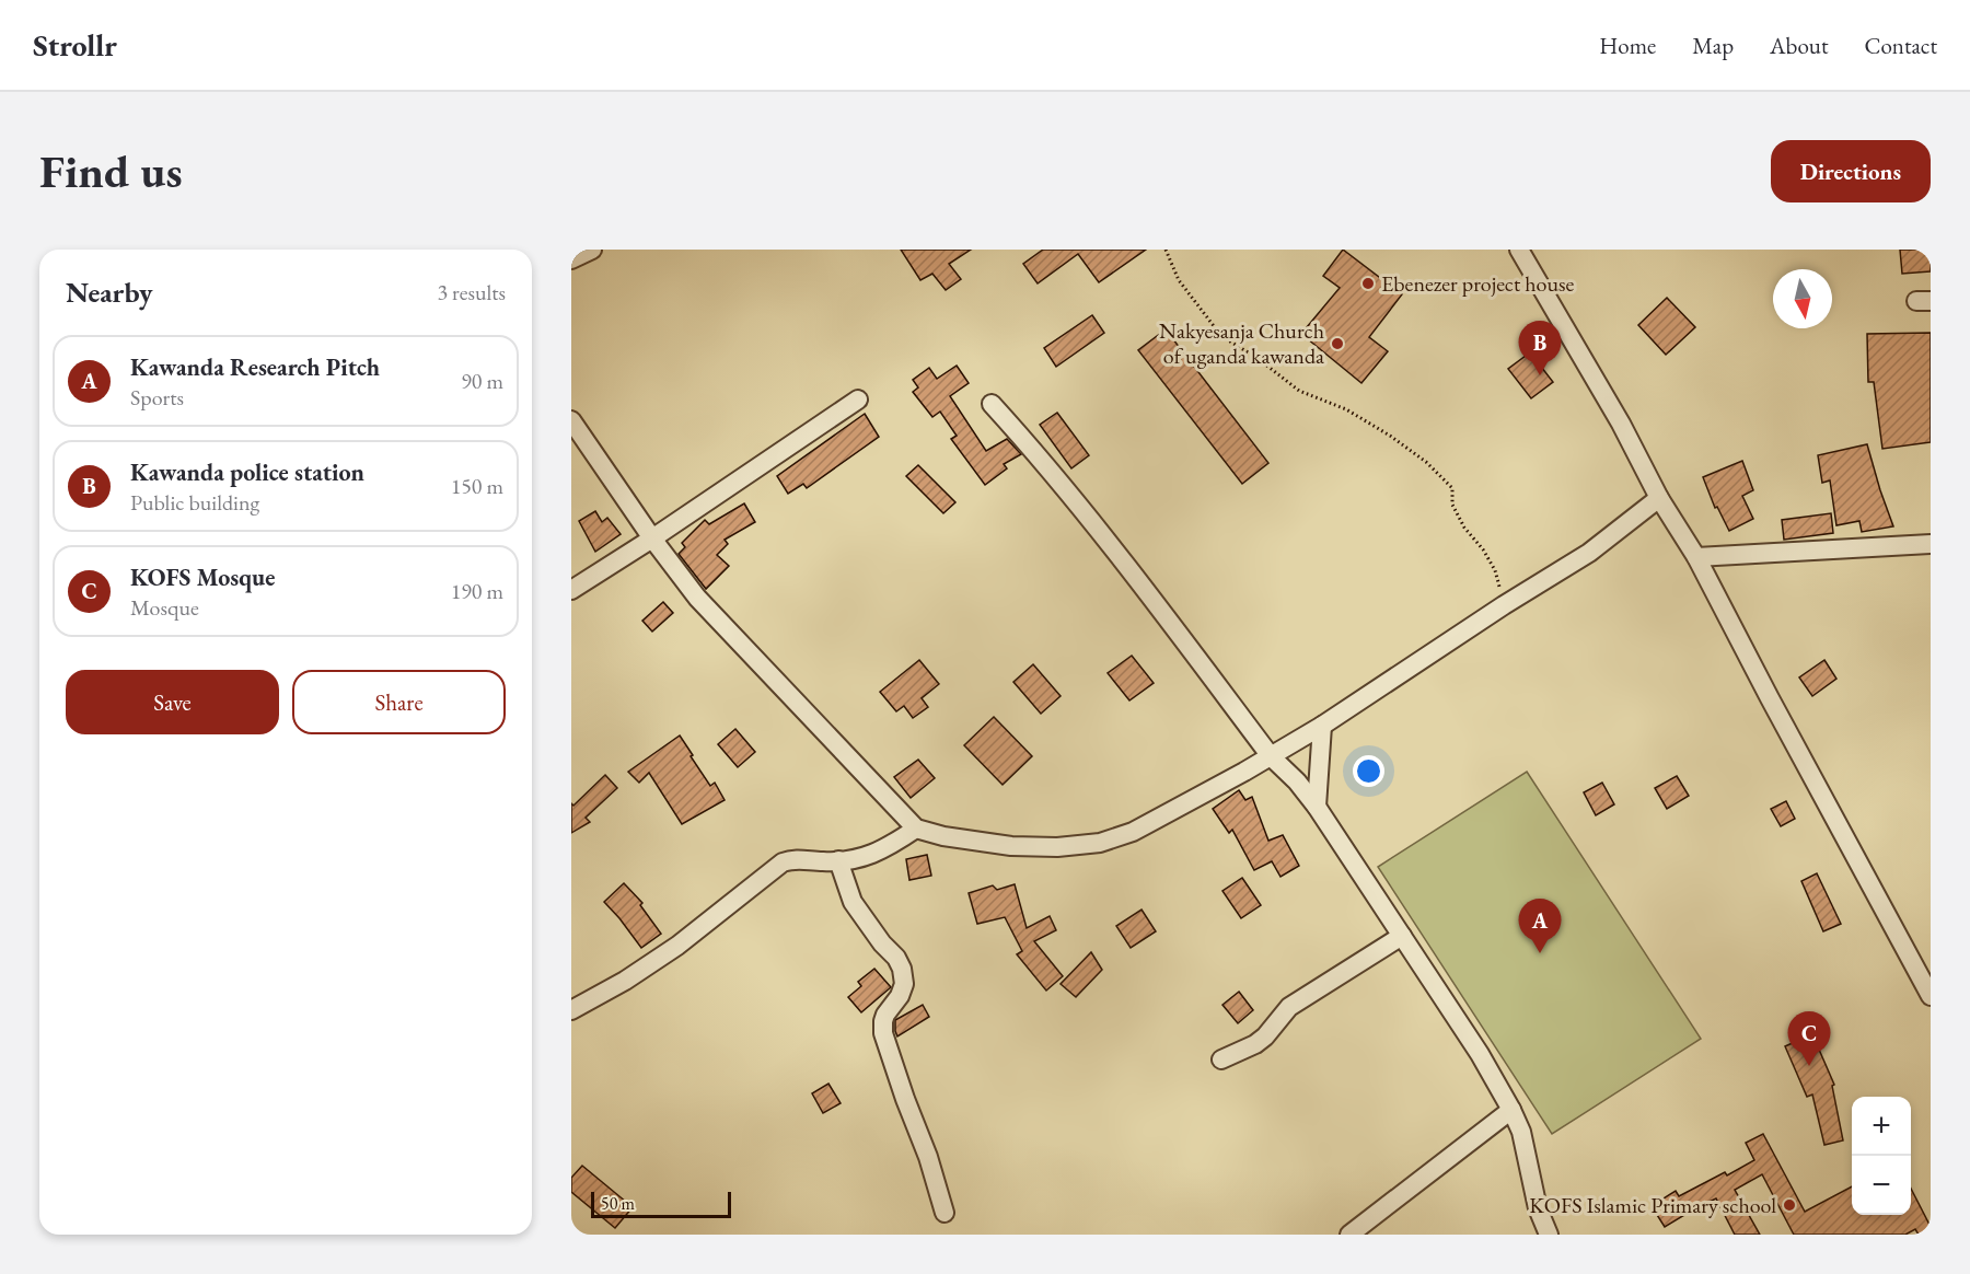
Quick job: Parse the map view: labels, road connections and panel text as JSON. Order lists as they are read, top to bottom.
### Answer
{
  "places": ["Ebenezer project house", "Nakyesanja Church of uganda kawanda", "KOFS Islamic Primary school"],
  "scale_bar": "50 m",
  "north": "bottom",
  "page": {
    "header": "Strollr",
    "nav": [
      "Home",
      "Map",
      "About",
      "Contact"
    ],
    "buttons": [
      "Directions",
      ["Save", "Share"]
    ],
    "title": "Find us",
    "heading": ["Nearby", "3 results"],
    "pins": ["B", "A", "C"],
    "list": [
      {
        "mark": "A",
        "name": "Kawanda Research Pitch",
        "note": "Sports",
        "value": "90 m"
      },
      {
        "mark": "B",
        "name": "Kawanda police station",
        "note": "Public building",
        "value": "150 m"
      },
      {
        "mark": "C",
        "name": "KOFS Mosque",
        "note": "Mosque",
        "value": "190 m"
      }
    ],
    "map_buttons": ["+", "−"],
    "scale": "50 m"
  }
}
